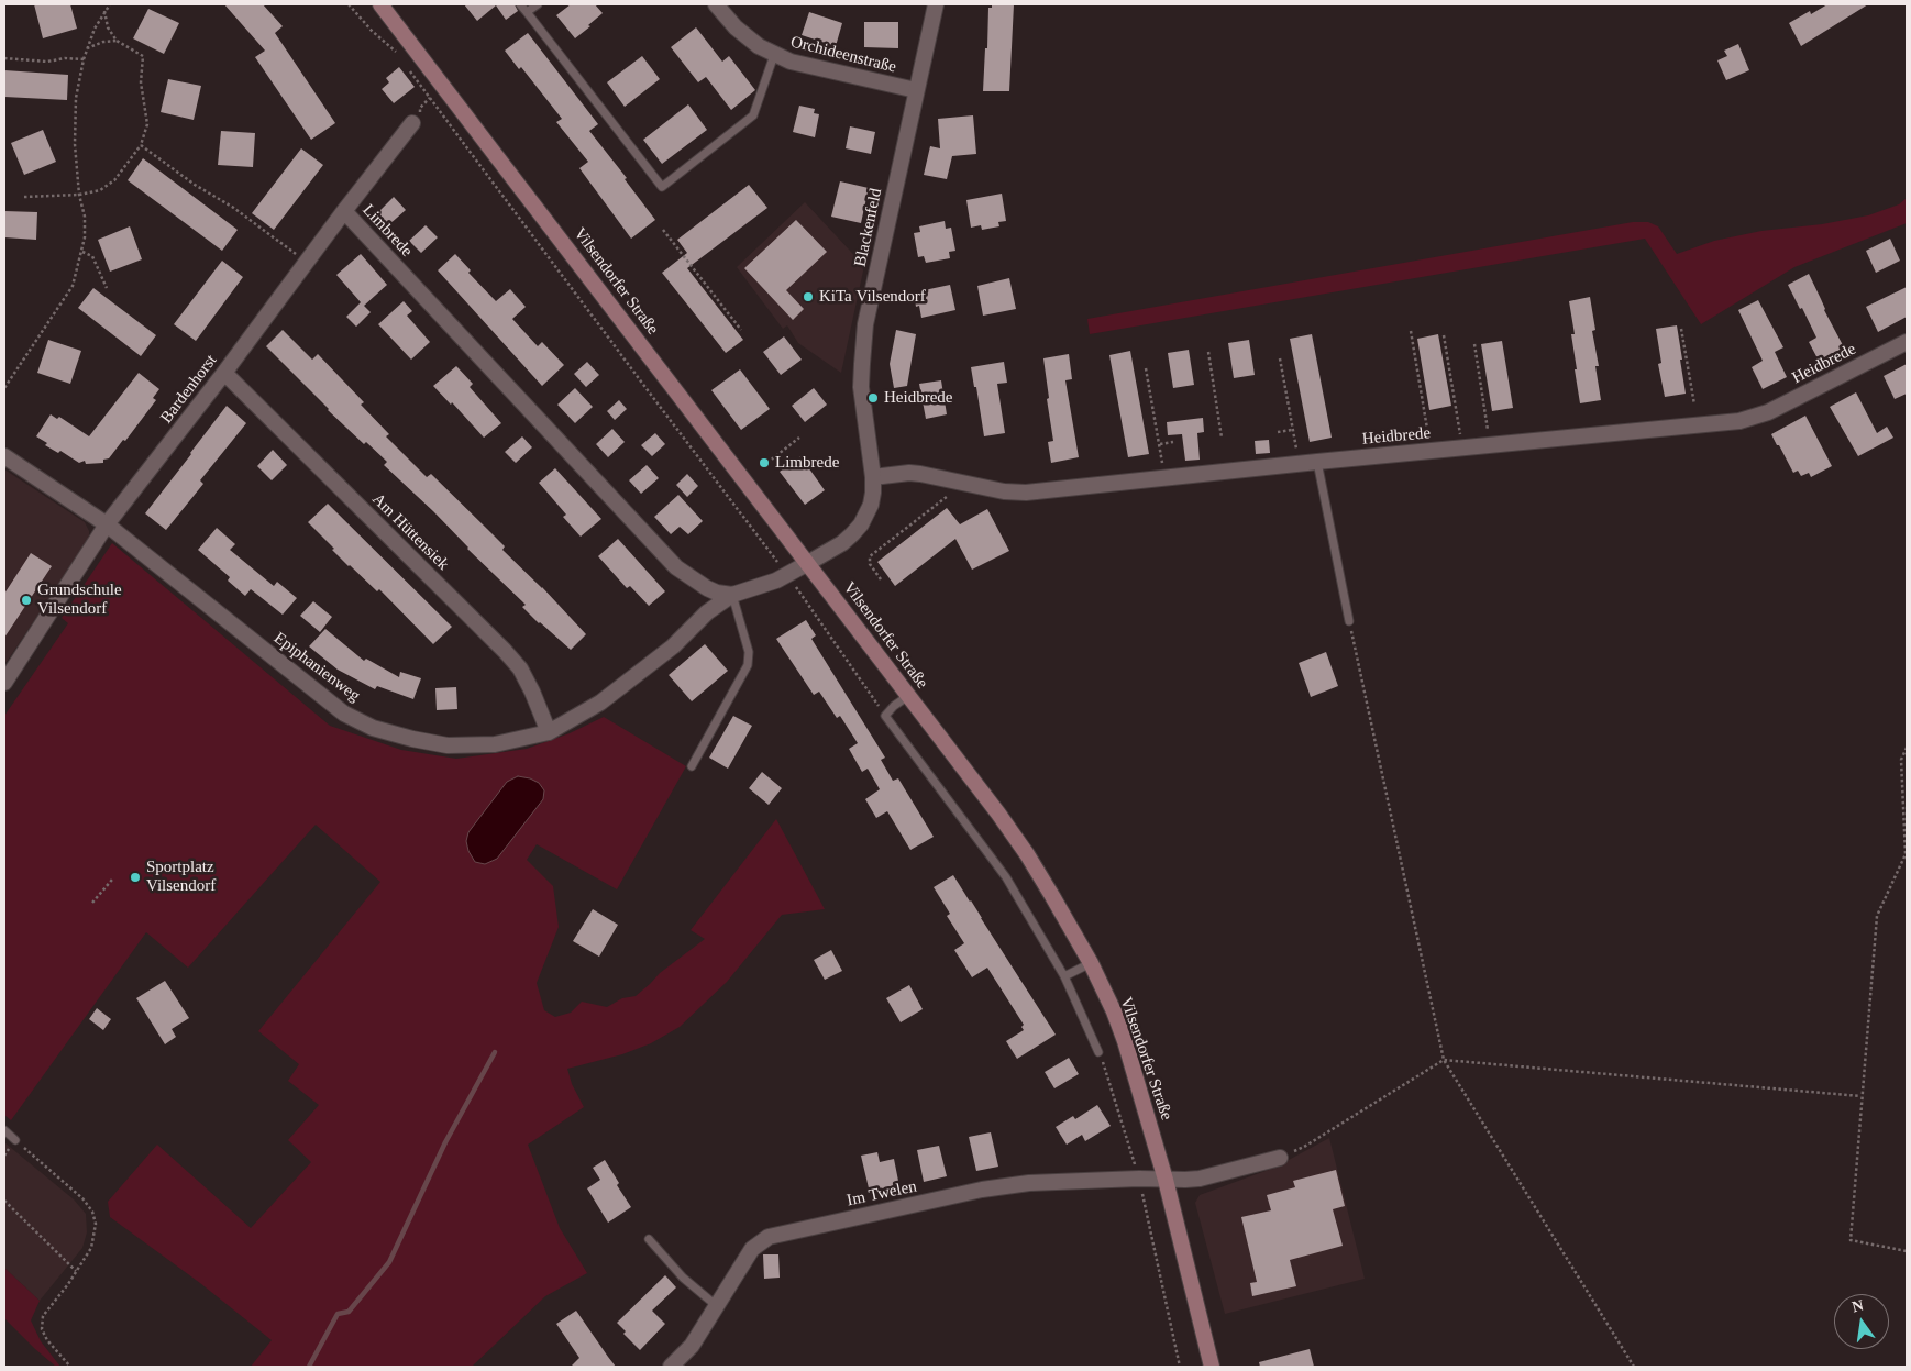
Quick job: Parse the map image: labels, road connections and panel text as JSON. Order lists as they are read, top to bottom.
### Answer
{
  "streets": {
    "main road": ["Vilsendorfer Straße"],
    "street": [
      "Orchideenstraße",
      "Blackenfeld",
      "Limbrede",
      "Heidbrede",
      "Bardenhorst",
      "Am Hüttensiek",
      "Epiphanienweg",
      "Im Twelen"
    ]
  },
  "crossings": [
    ["Orchideenstraße", "Blackenfeld"],
    ["Blackenfeld", "Vilsendorfer Straße"],
    ["Blackenfeld", "Heidbrede"],
    ["Blackenfeld", "Epiphanienweg"],
    ["Limbrede", "Bardenhorst"],
    ["Limbrede", "Epiphanienweg"],
    ["Vilsendorfer Straße", "Epiphanienweg"],
    ["Vilsendorfer Straße", "Im Twelen"],
    ["Bardenhorst", "Am Hüttensiek"],
    ["Bardenhorst", "Epiphanienweg"],
    ["Am Hüttensiek", "Epiphanienweg"]
  ],
  "places": [
    "KiTa Vilsendorf",
    "Heidbrede",
    "Limbrede",
    "Grundschule Vilsendorf",
    "Sportplatz Vilsendorf"
  ],
  "north": "top"
}
